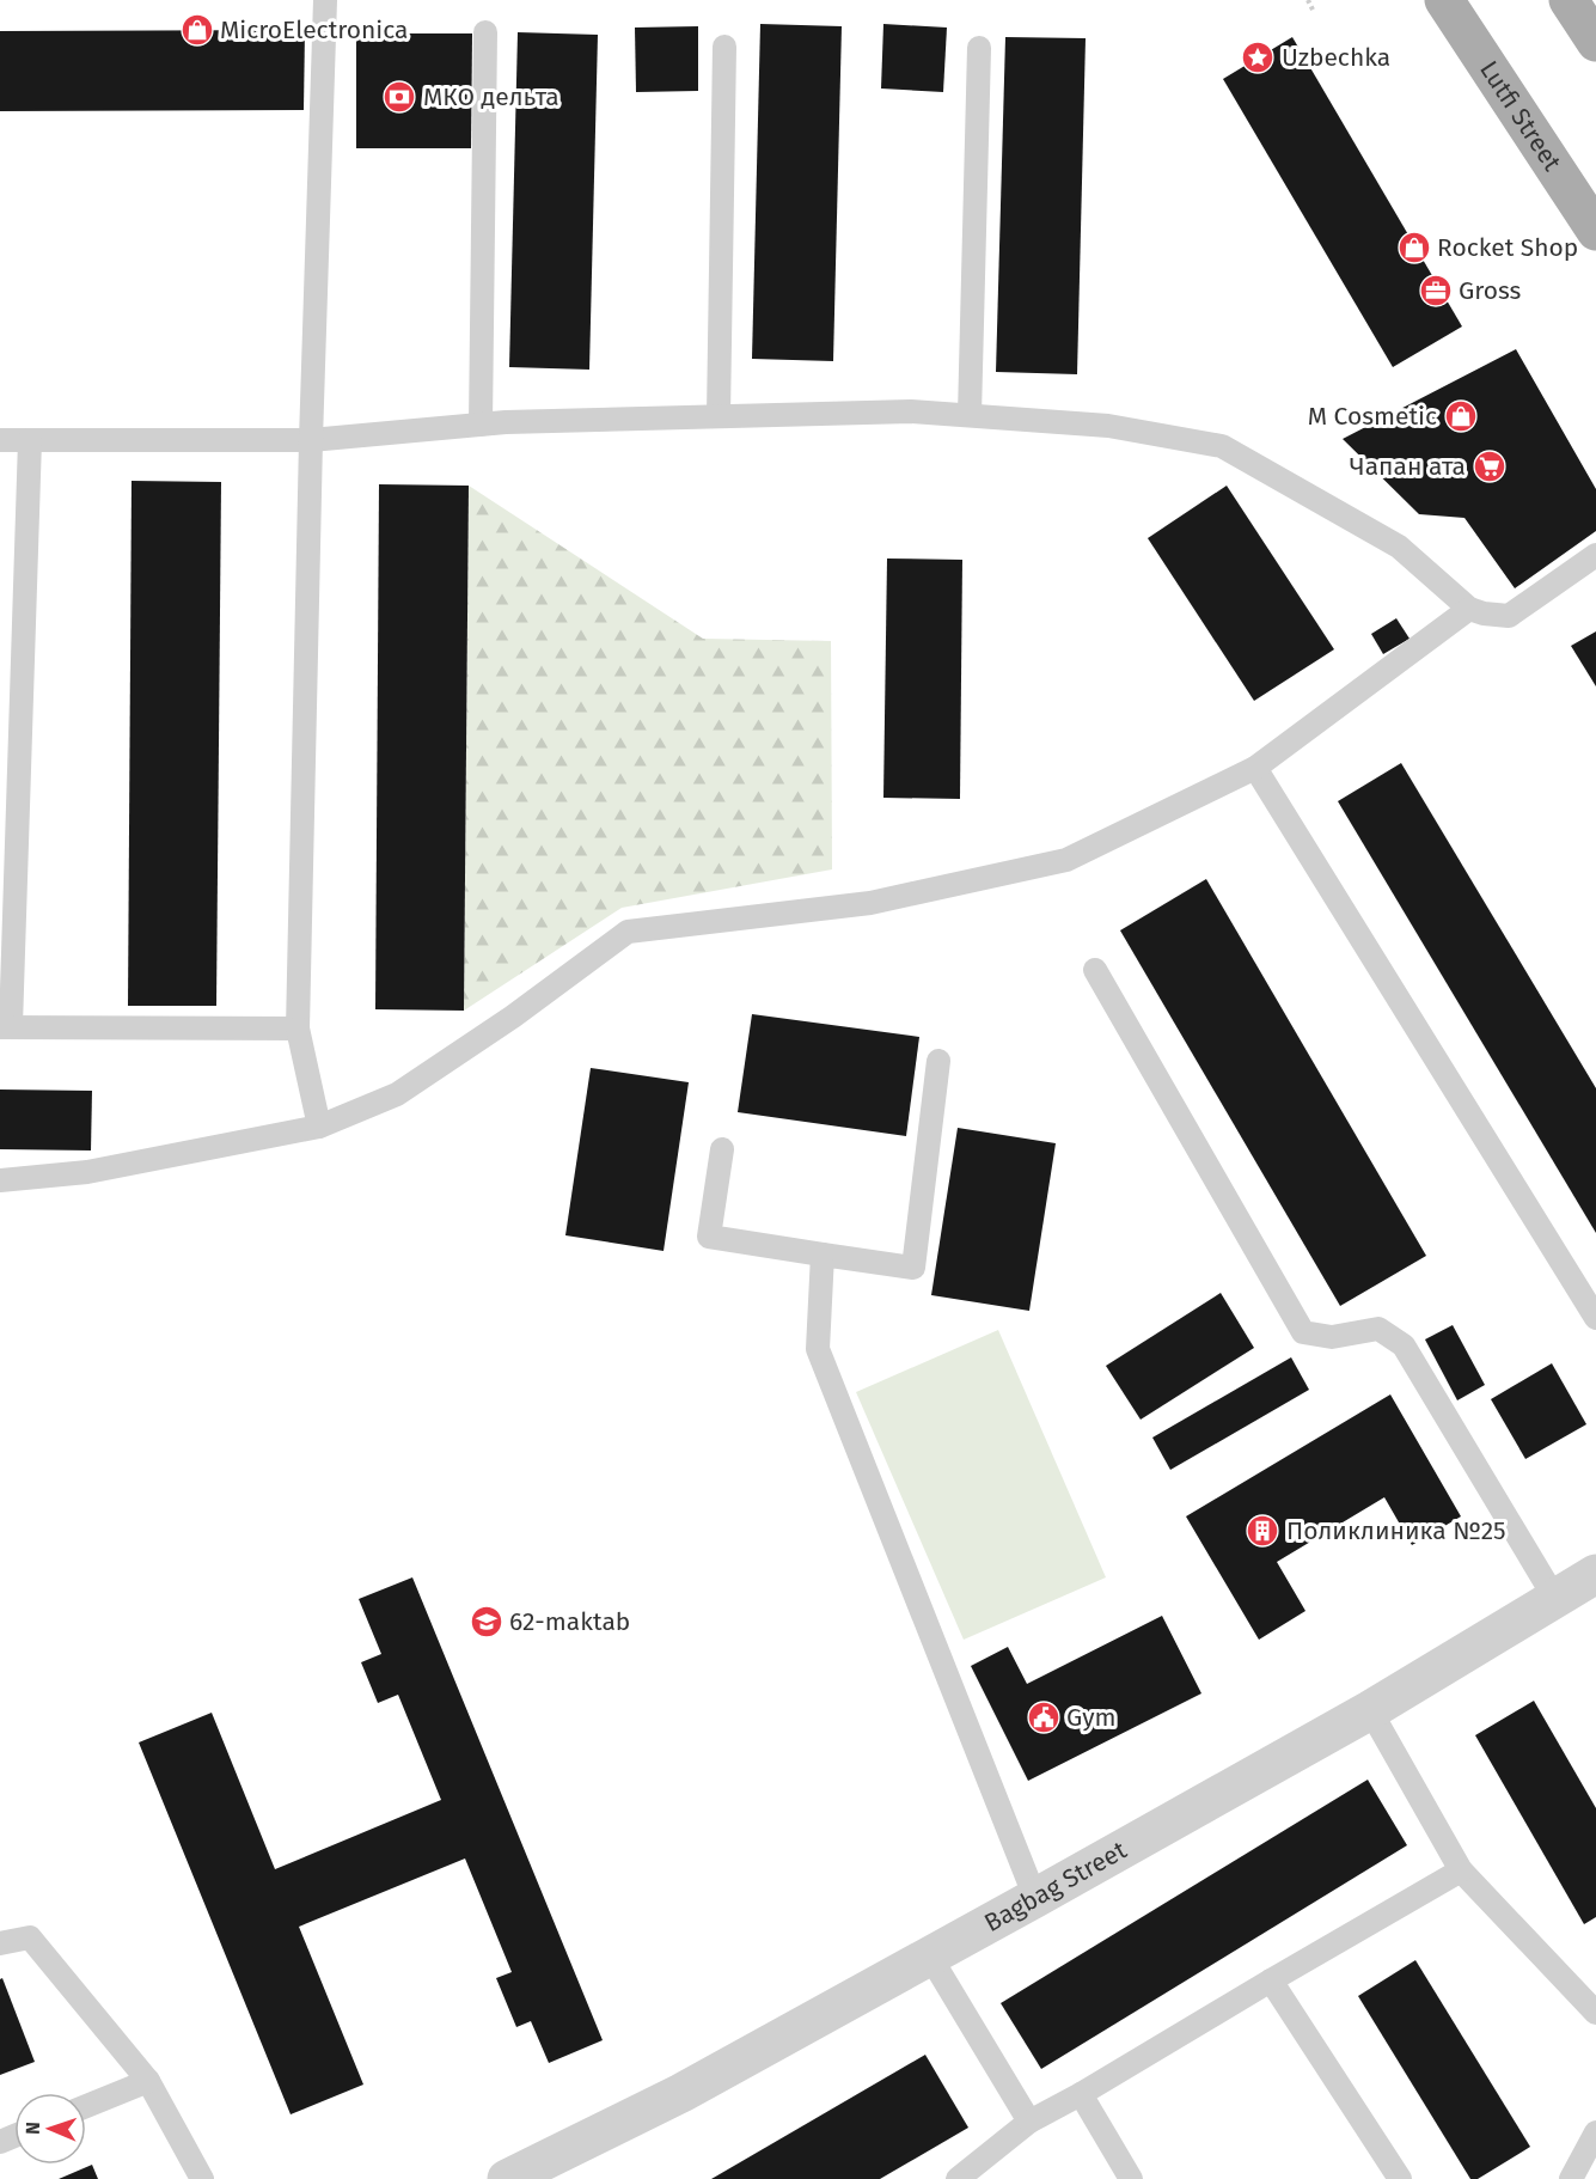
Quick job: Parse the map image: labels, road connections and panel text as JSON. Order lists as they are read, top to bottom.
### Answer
{
  "streets": {
    "main road": ["Lutfi Street"],
    "street": ["Bagbag Street"]
  },
  "places": {
    "shop": ["MicroElectronica", "Rocket Shop", "M Cosmetic"],
    "place": ["Uzbechka"],
    "bank": ["МКО дельта"],
    "office": ["Gross"],
    "supermarket": ["Чапан ата"],
    "building": ["Поликлиника №25"],
    "school or university": ["62-maktab"],
    "public building": ["Gym"]
  },
  "north": "left"
}
